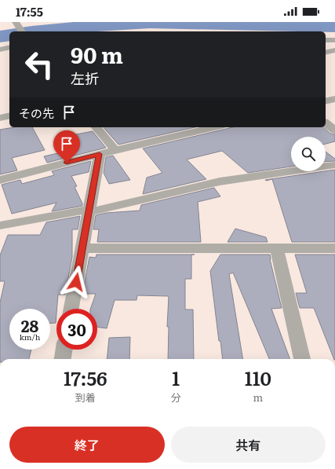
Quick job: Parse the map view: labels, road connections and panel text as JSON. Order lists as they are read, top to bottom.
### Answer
{
  "page": {
    "status": "17:55",
    "turn": ["90 m", "左折"],
    "then": "その先",
    "speed": "28 km/h",
    "limit": "30",
    "eta": [
      "17:56",
      "到着",
      "1",
      "分",
      "110",
      "m"
    ],
    "buttons": ["終了", "共有"]
  }
}
